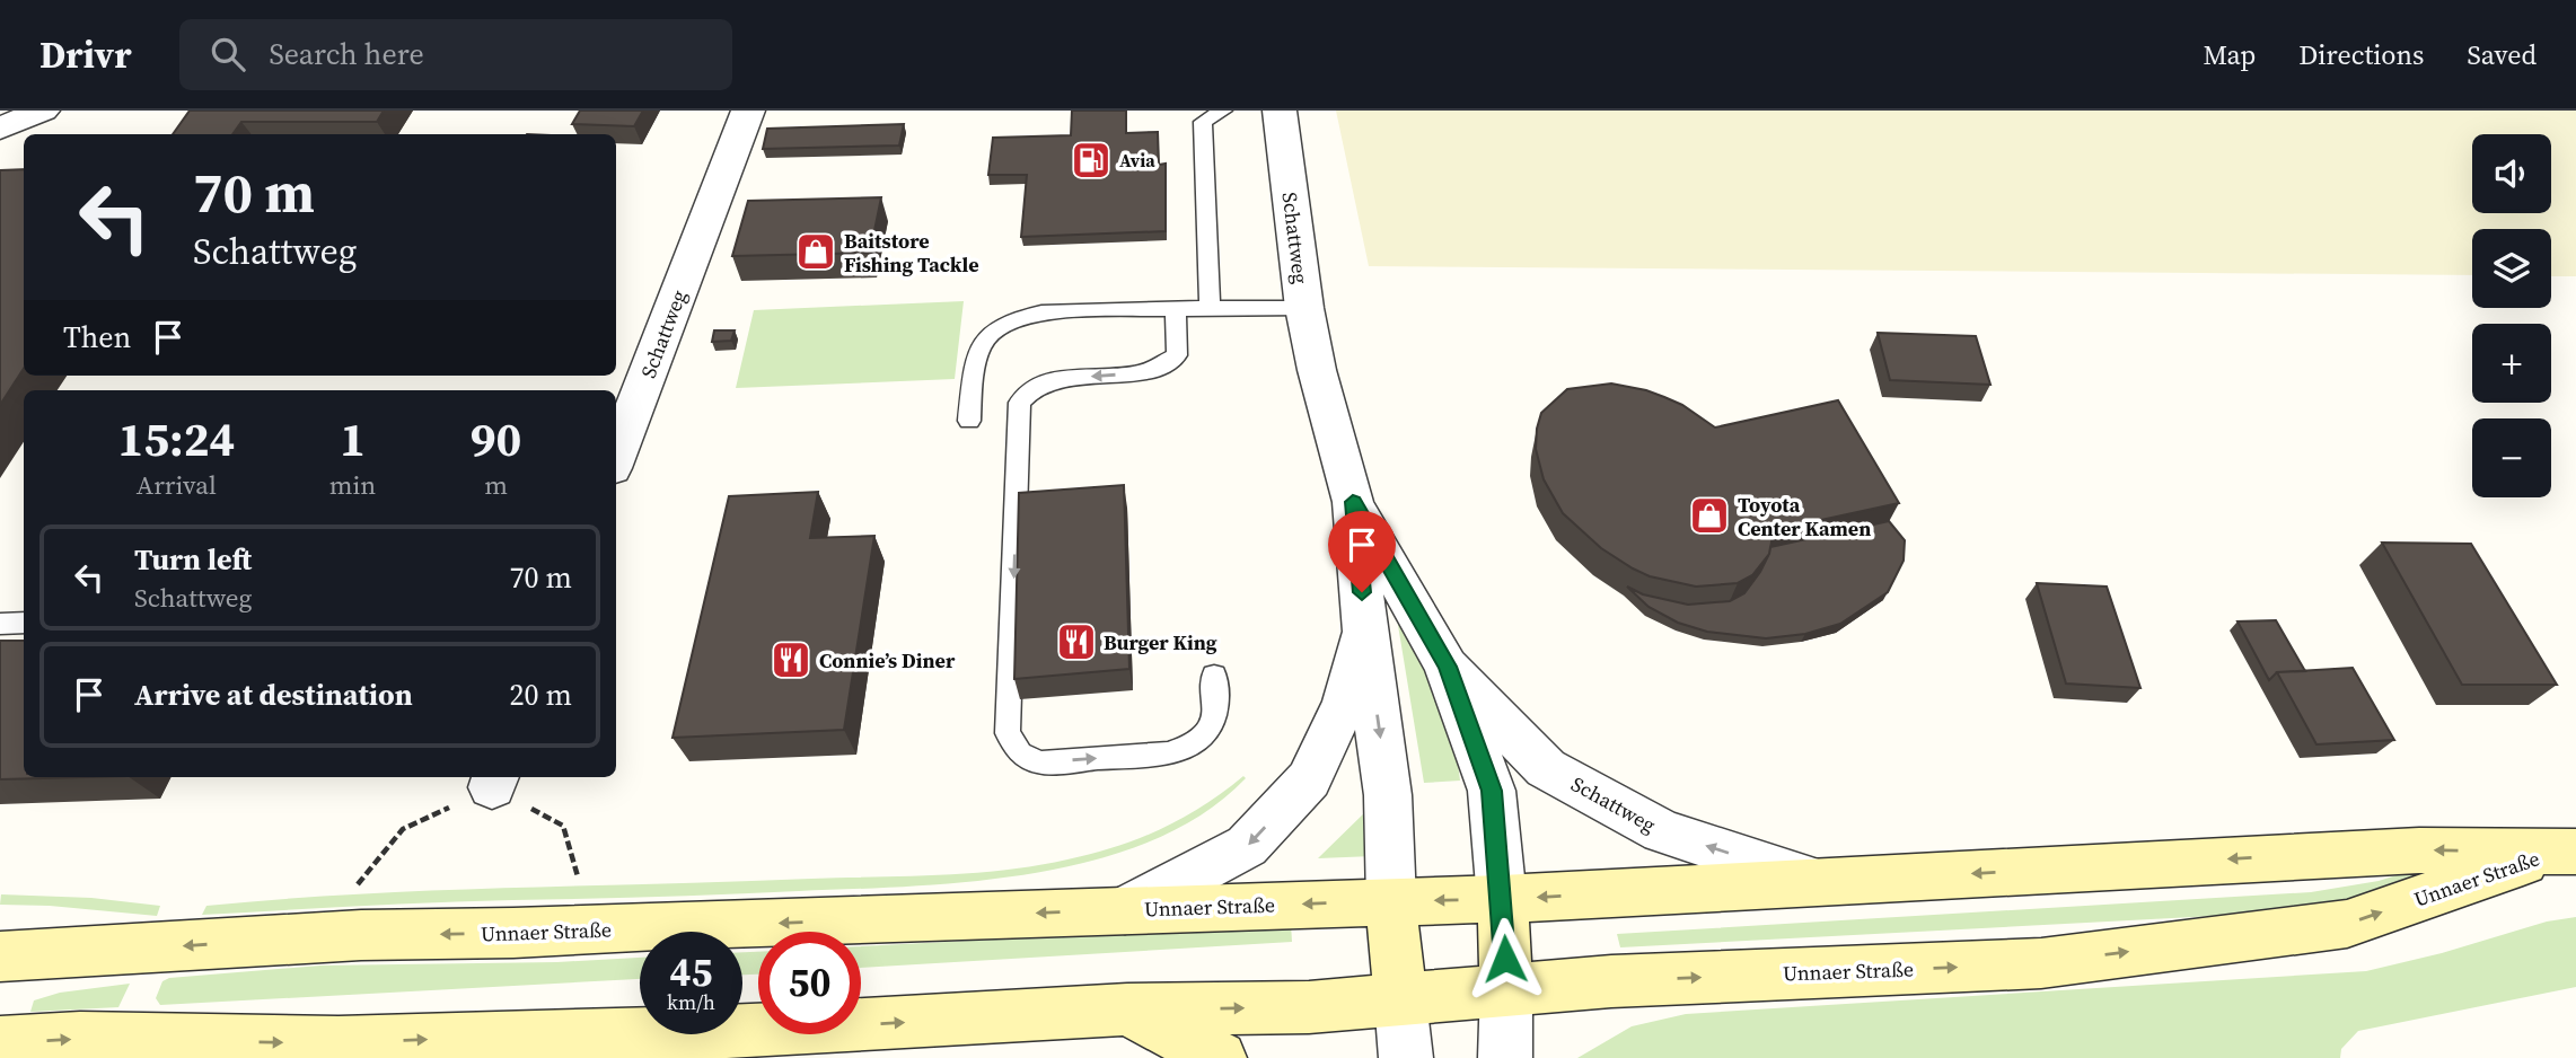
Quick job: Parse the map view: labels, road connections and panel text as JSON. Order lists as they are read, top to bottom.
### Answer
{
  "streets": {
    "main road": ["Schattweg", "Unnaer Straße"]
  },
  "crossings": [
    ["Schattweg", "Unnaer Straße"]
  ],
  "places": {
    "fuel station": ["Avia"],
    "shop": ["Baitstore Fishing Tackle", "Toyota Center Kamen"],
    "restaurant": ["Burger King", "Connie’s Diner"]
  },
  "page": {
    "header": "Drivr",
    "search": "Search here",
    "nav": ["Map", "Directions", "Saved"],
    "map_buttons": ["+", "−"],
    "turn": ["70 m", "Schattweg"],
    "then": "Then",
    "eta": [
      "15:24",
      "Arrival",
      "1",
      "min",
      "90",
      "m"
    ],
    "list": [
      {
        "name": "Turn left",
        "note": "Schattweg",
        "value": "70 m"
      },
      {
        "name": "Arrive at destination",
        "value": "20 m"
      }
    ],
    "speed": "45 km/h",
    "limit": "50"
  }
}
